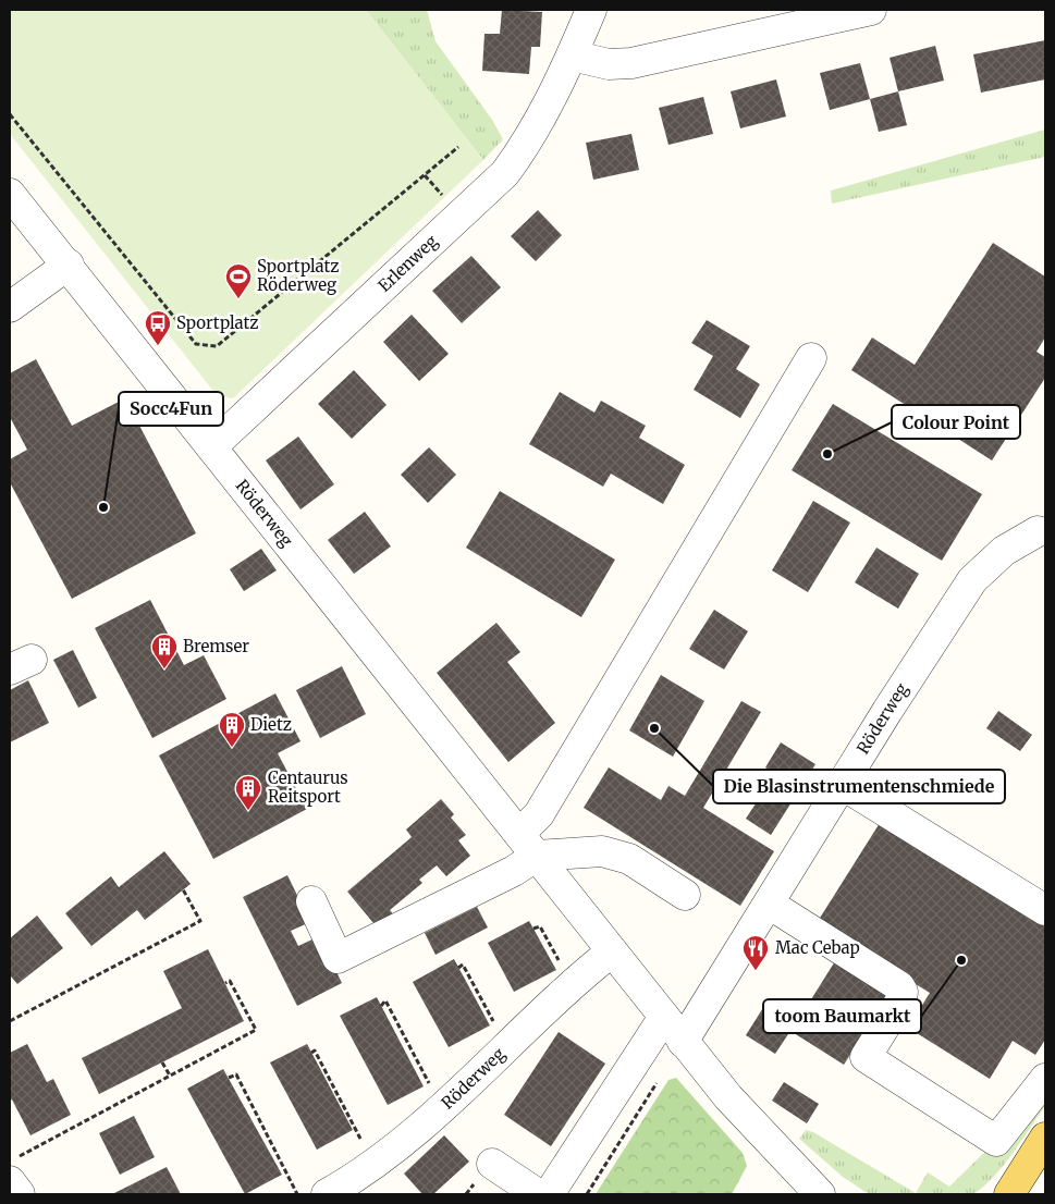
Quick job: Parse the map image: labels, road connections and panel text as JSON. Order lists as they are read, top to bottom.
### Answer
{
  "streets": {
    "street": ["Erlenweg", "Röderweg"]
  },
  "crossings": [
    ["Erlenweg", "Röderweg"]
  ],
  "places": {
    "sports": ["Sportplatz Röderweg"],
    "bus stop": ["Sportplatz"],
    "other": [
      "Colour Point",
      "Socc4Fun",
      "Die Blasinstrumentenschmiede",
      "toom Baumarkt"
    ],
    "building": ["Bremser", "Dietz", "Centaurus Reitsport"],
    "restaurant": ["Mac Cebap"]
  }
}
